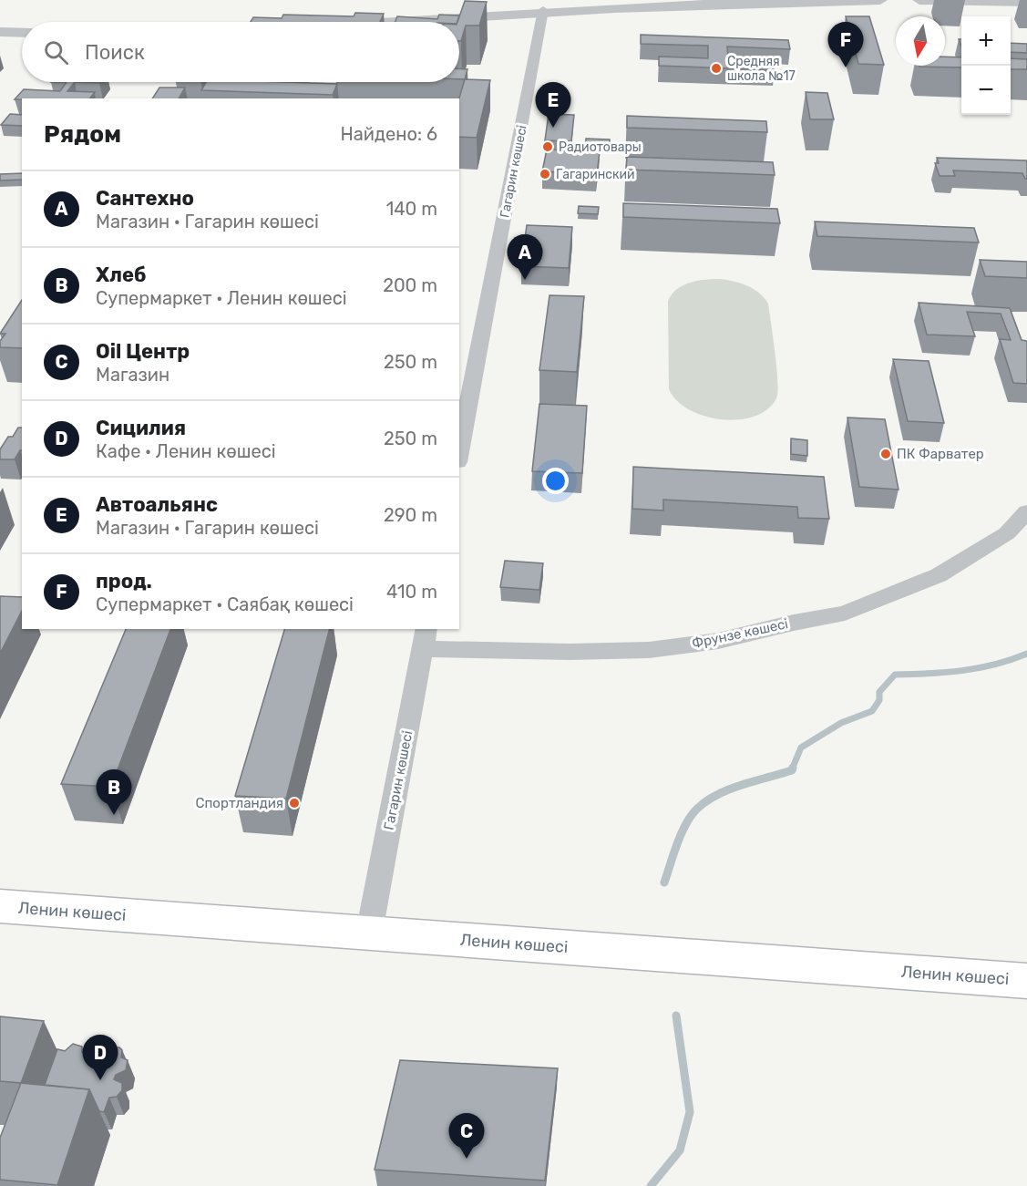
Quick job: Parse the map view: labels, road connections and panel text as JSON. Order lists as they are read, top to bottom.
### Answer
{
  "streets": {
    "main road": ["Ленин көшесі"],
    "street": ["Гагарин көшесі", "Фрунзе көшесі"]
  },
  "crossings": [
    ["Гагарин көшесі", "Фрунзе көшесі"],
    ["Гагарин көшесі", "Ленин көшесі"]
  ],
  "places": [
    "Средняя школа №17",
    "Радиотовары",
    "Гагаринский",
    "ПК Фарватер",
    "Спортландия"
  ],
  "north": "bottom",
  "page": {
    "map_buttons": ["+", "−"],
    "pins": [
      "F",
      "E",
      "A",
      "B",
      "D",
      "C"
    ],
    "search": "Поиск",
    "heading": ["Рядом", "Найдено: 6"],
    "list": [
      {
        "mark": "A",
        "name": "Сантехно",
        "note": "Магазин · Гагарин көшесі",
        "value": "140 m"
      },
      {
        "mark": "B",
        "name": "Хлеб",
        "note": "Супермаркет · Ленин көшесі",
        "value": "200 m"
      },
      {
        "mark": "C",
        "name": "Oil Центр",
        "note": "Магазин",
        "value": "250 m"
      },
      {
        "mark": "D",
        "name": "Сицилия",
        "note": "Кафе · Ленин көшесі",
        "value": "250 m"
      },
      {
        "mark": "E",
        "name": "Автоальянс",
        "note": "Магазин · Гагарин көшесі",
        "value": "290 m"
      },
      {
        "mark": "F",
        "name": "прод.",
        "note": "Супермаркет · Саябақ көшесі",
        "value": "410 m"
      }
    ]
  }
}
